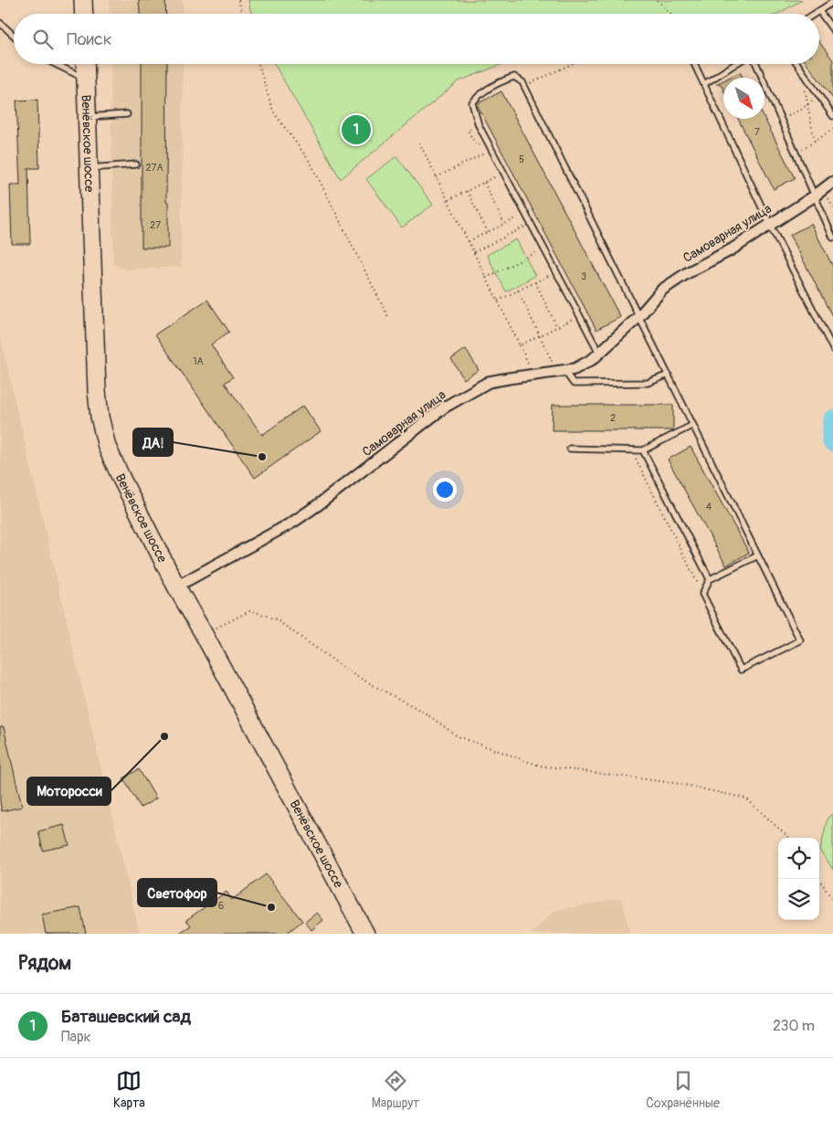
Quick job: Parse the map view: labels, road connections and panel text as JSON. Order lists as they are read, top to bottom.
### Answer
{
  "streets": {
    "main road": ["Венёвское шоссе"],
    "street": ["Самоварная улица"]
  },
  "crossings": [
    ["Венёвское шоссе", "Самоварная улица"]
  ],
  "places": ["ДА!", "Моторосси", "Светофор"],
  "house_numbers": [
    "7",
    "5",
    "27А",
    "27",
    "3",
    "1А",
    "2",
    "4",
    "6"
  ],
  "north": "bottom right",
  "page": {
    "search": "Поиск",
    "pins": "1",
    "heading": "Рядом",
    "list": [
      {
        "mark": "1",
        "name": "Баташевский сад",
        "note": "Парк",
        "value": "230 m"
      }
    ],
    "nav": ["Карта", "Маршрут", "Сохранённые"]
  }
}
